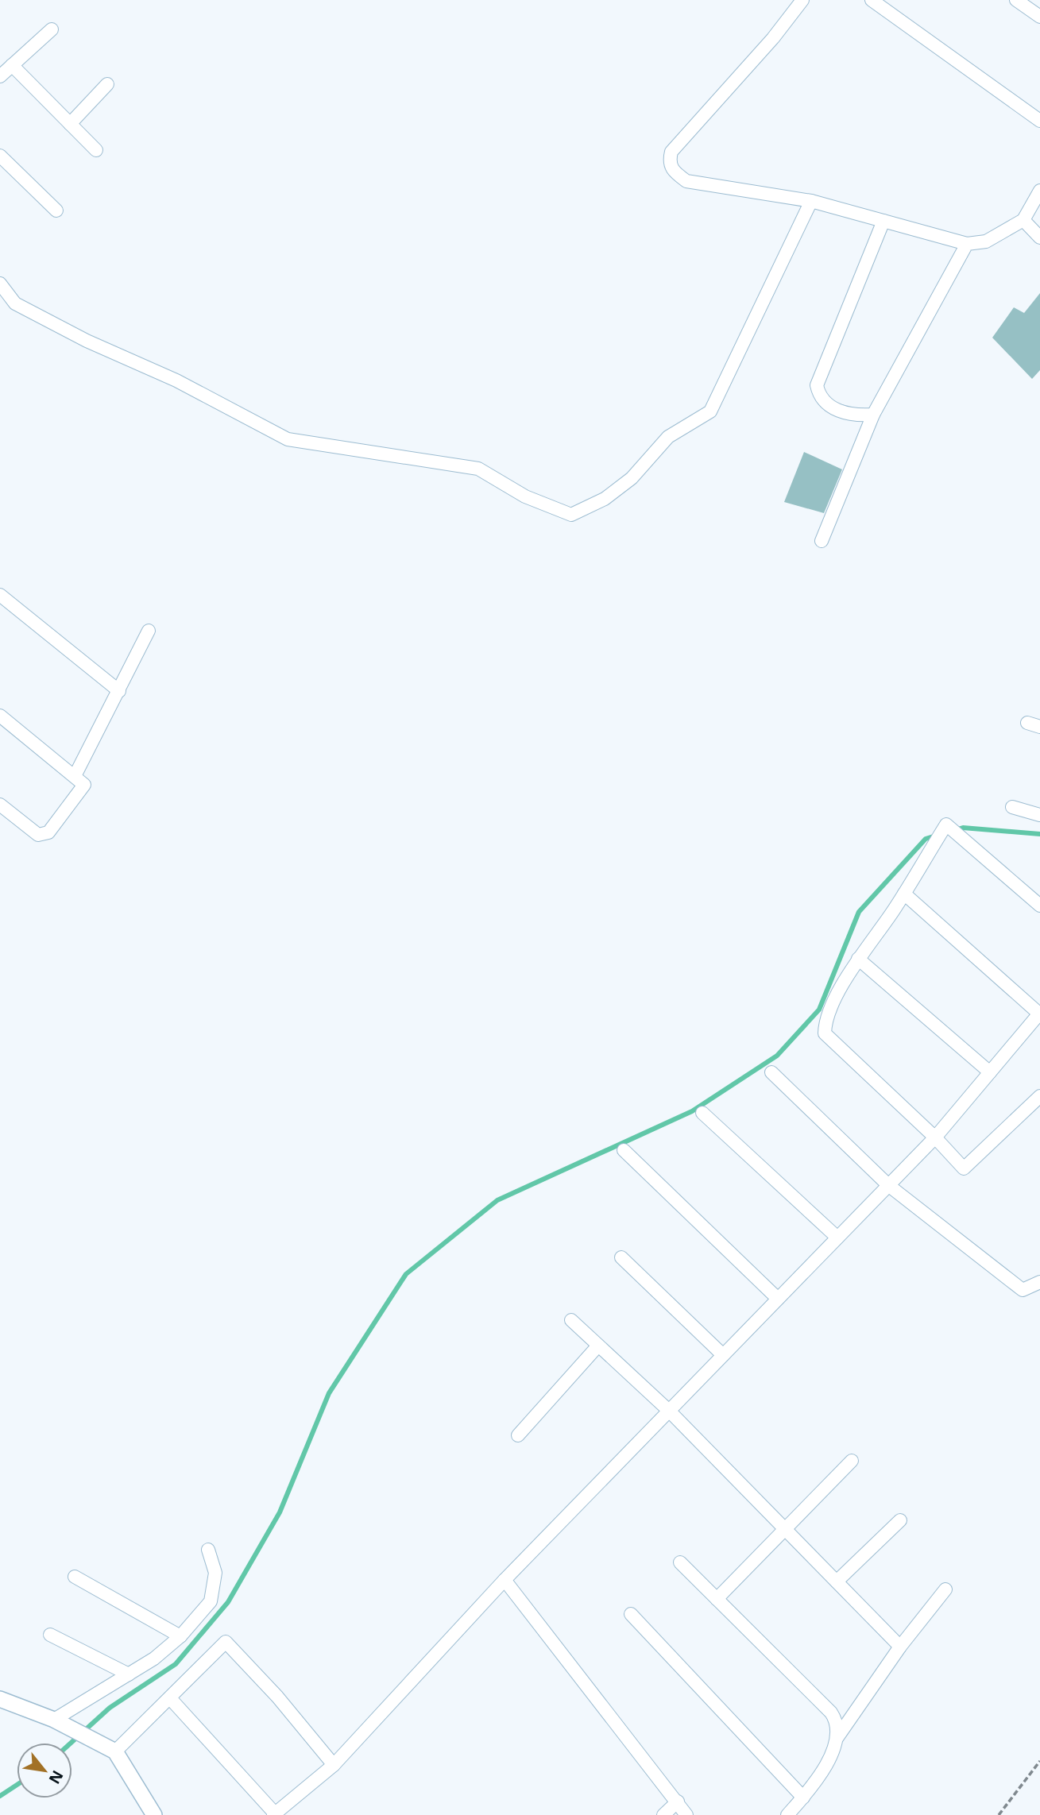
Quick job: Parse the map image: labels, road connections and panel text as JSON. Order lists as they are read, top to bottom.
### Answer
{
  "north": "bottom right"
}
